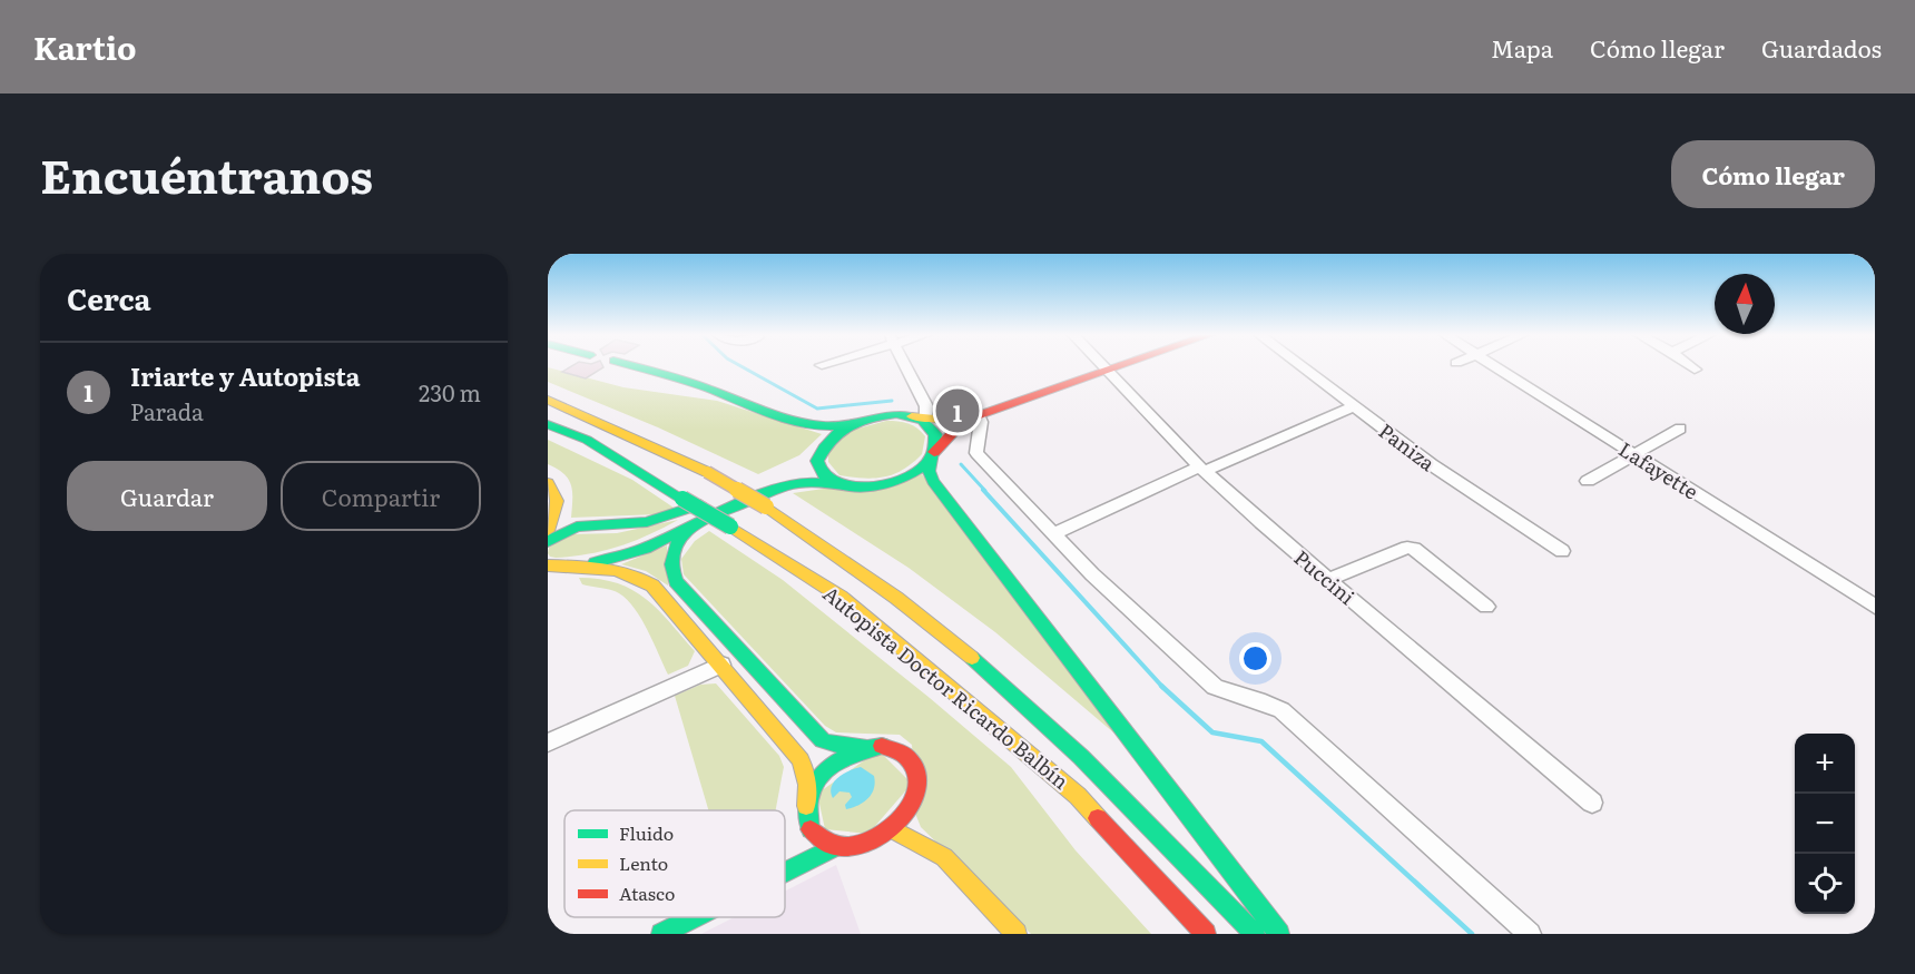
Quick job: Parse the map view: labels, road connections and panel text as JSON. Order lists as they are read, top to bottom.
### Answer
{
  "streets": {
    "main road": ["Autopista Doctor Ricardo Balbín"],
    "street": ["Paniza", "Lafayette", "Puccini"]
  },
  "legend": ["Fluido", "Lento", "Atasco"],
  "north": "top",
  "page": {
    "header": "Kartio",
    "nav": ["Mapa", "Cómo llegar", "Guardados"],
    "title": "Encuéntranos",
    "buttons": [
      "Cómo llegar",
      ["Guardar", "Compartir"]
    ],
    "heading": "Cerca",
    "list": [
      {
        "mark": "1",
        "name": "Iriarte y Autopista",
        "note": "Parada",
        "value": "230 m"
      }
    ],
    "pins": "1",
    "map_buttons": ["+", "−"]
  }
}
